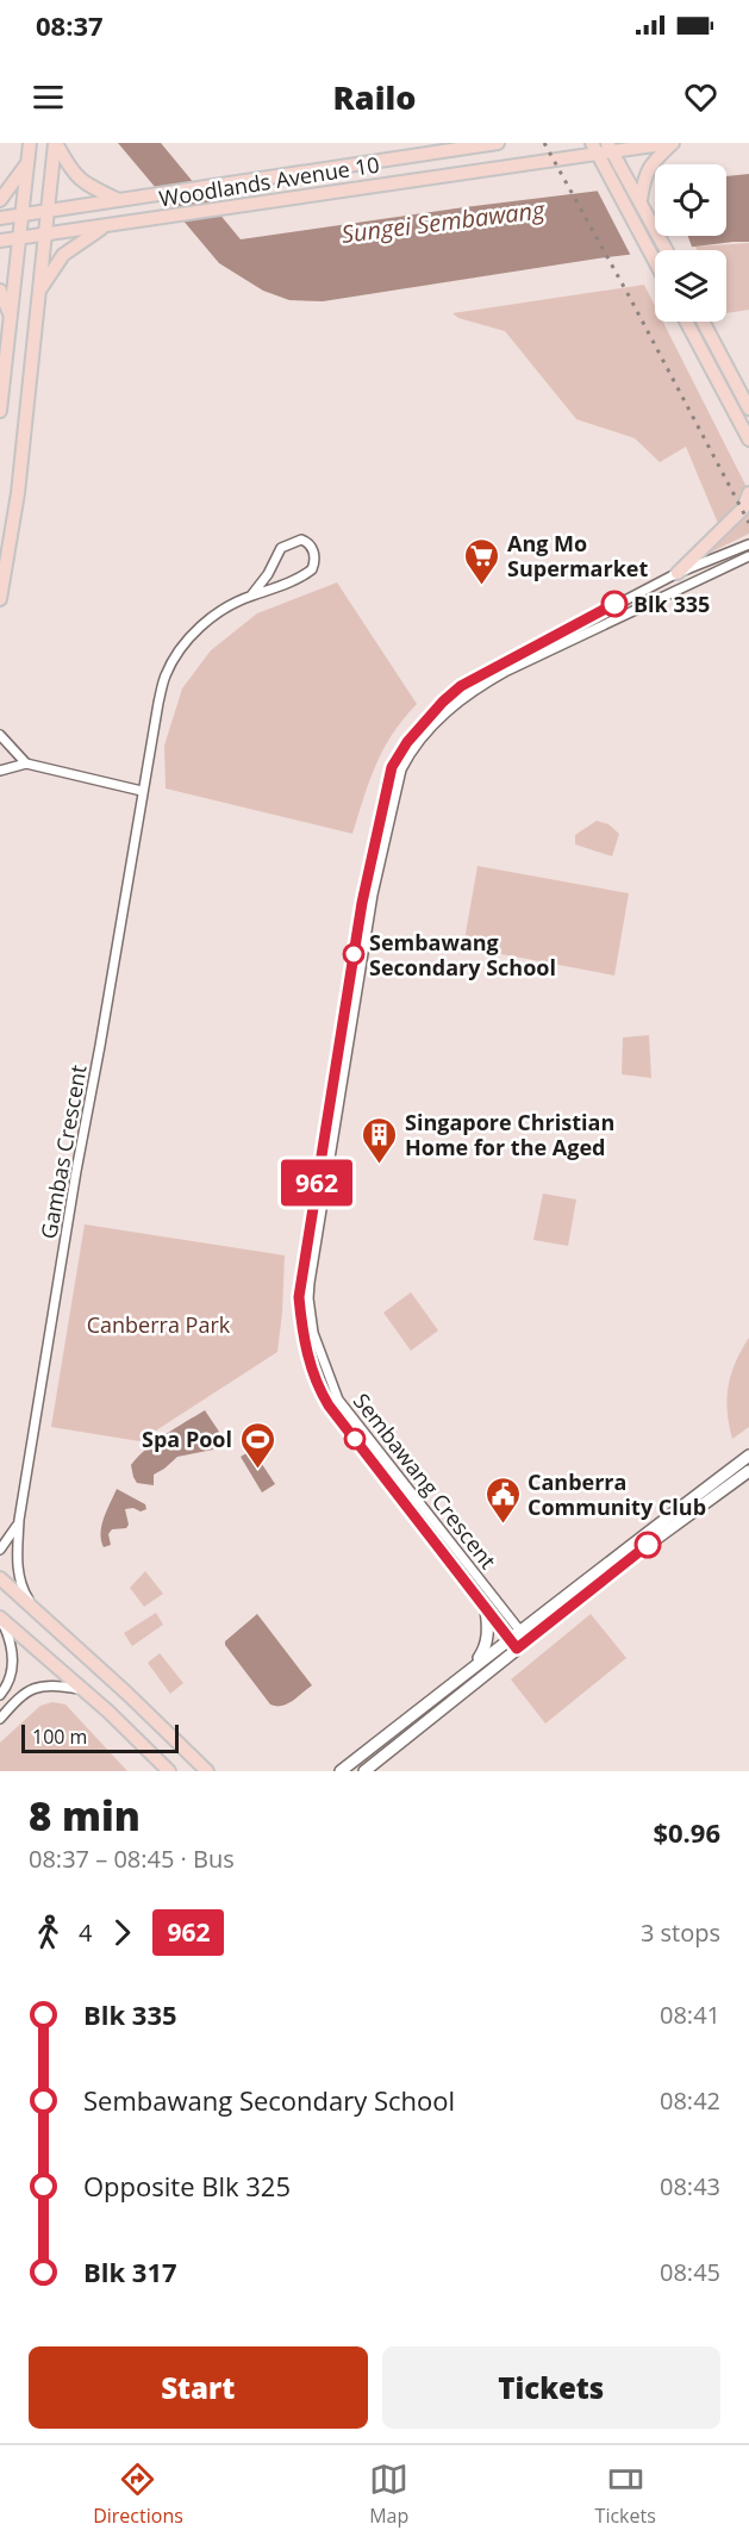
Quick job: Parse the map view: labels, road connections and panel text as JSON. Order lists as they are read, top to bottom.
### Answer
{
  "streets": {
    "main road": ["Woodlands Avenue 10"],
    "street": ["Gambas Crescent", "Sembawang Crescent"]
  },
  "water": ["Sungei Sembawang"],
  "parks": ["Canberra Park"],
  "places": {
    "supermarket": ["Ang Mo Supermarket"],
    "other": ["Blk 335", "Sembawang Secondary School"],
    "building": ["Singapore Christian Home for the Aged"],
    "sports": ["Spa Pool"],
    "public building": ["Canberra Community Club"]
  },
  "lines": ["bus line 962"],
  "scale_bar": "100 m",
  "page": {
    "status": "08:37",
    "header": "Railo",
    "on_map": "962",
    "scale": "100 m",
    "heading": ["8 min", "08:37 – 08:45 · Bus", "$0.96"],
    "legs": ["4", "962", "3 stops"],
    "list": [
      {
        "name": "Blk 335",
        "value": "08:41"
      },
      {
        "name": "Sembawang Secondary School",
        "value": "08:42"
      },
      {
        "name": "Opposite Blk 325",
        "value": "08:43"
      },
      {
        "name": "Blk 317",
        "value": "08:45"
      }
    ],
    "buttons": ["Start", "Tickets"],
    "tabs": ["Directions", "Map", "Tickets"]
  }
}
